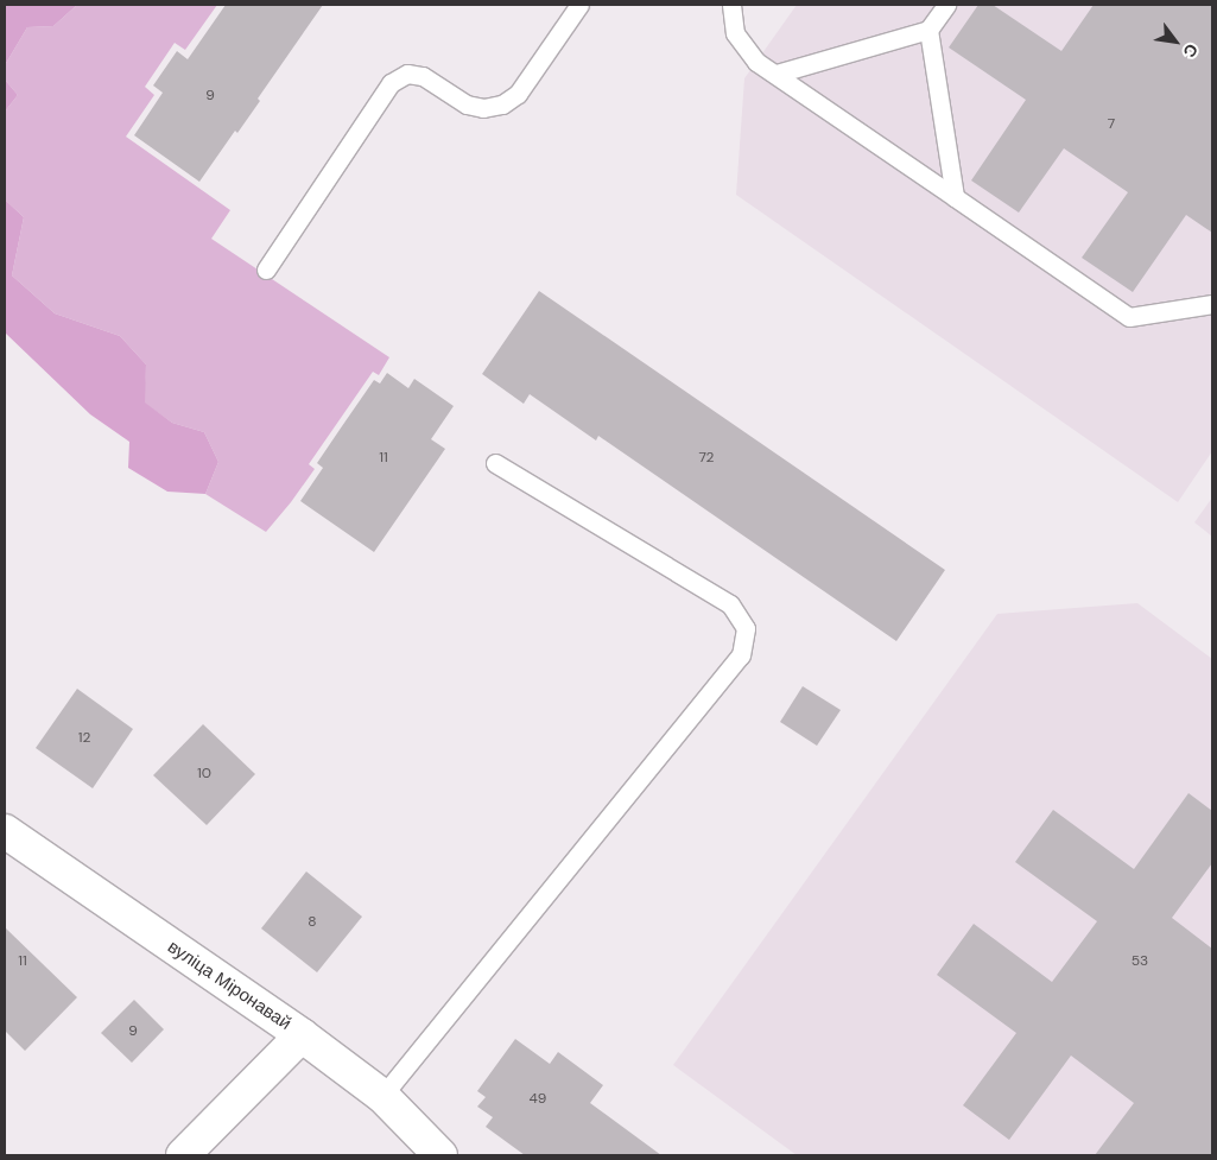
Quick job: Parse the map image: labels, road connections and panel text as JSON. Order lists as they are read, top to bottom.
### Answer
{
  "streets": {
    "street": ["вуліца Міронавай"]
  },
  "house_numbers": [
    "9",
    "7",
    "11",
    "72",
    "12",
    "10",
    "8",
    "11",
    "53",
    "9",
    "49"
  ],
  "north": "bottom right"
}
